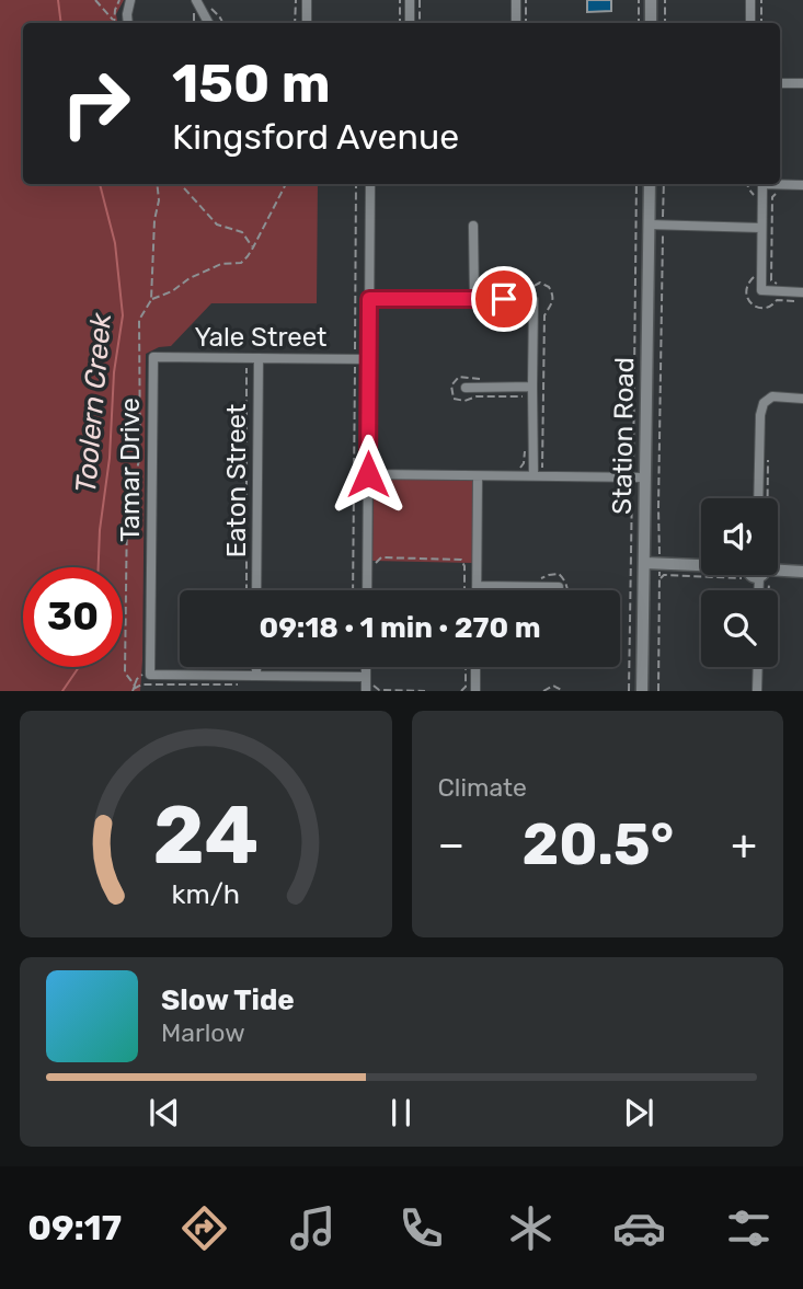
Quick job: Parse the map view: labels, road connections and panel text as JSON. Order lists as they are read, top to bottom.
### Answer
{
  "streets": {
    "street": [
      "Yale Street",
      "Station Road",
      "Tamar Drive",
      "Eaton Street"
    ]
  },
  "crossings": [
    ["Yale Street", "Tamar Drive"],
    ["Yale Street", "Eaton Street"]
  ],
  "water": ["Toolern Creek"],
  "page": {
    "turn": ["150 m", "Kingsford Avenue"],
    "limit": "30",
    "trip": "09:18 · 1 min · 270 m",
    "tile": "Climate",
    "heat": ["−", "20.5°", "+"],
    "song": ["Slow Tide", "Marlow"],
    "tabs": "09:17",
    "gauge": ["24", "km/h"]
  }
}
